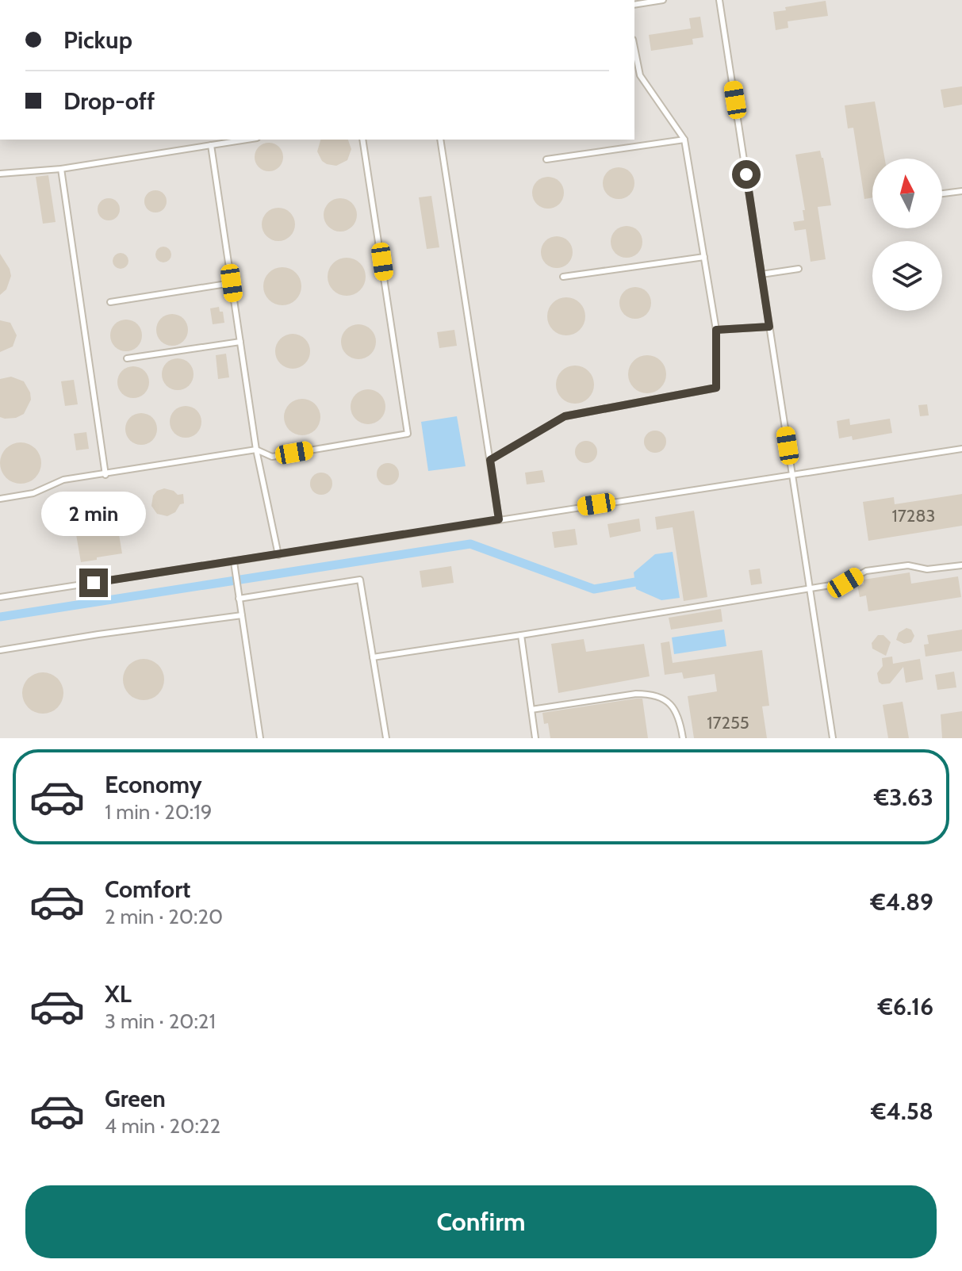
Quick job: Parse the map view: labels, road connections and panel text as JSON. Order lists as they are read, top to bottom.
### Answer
{
  "house_numbers": ["17283", "17255"],
  "north": "top",
  "page": {
    "banner": ["Pickup", "Drop-off"],
    "bubble": "2 min",
    "list": [
      {
        "name": "Economy",
        "note": "1 min · 20:19",
        "value": "€3.63"
      },
      {
        "name": "Comfort",
        "note": "2 min · 20:20",
        "value": "€4.89"
      },
      {
        "name": "XL",
        "note": "3 min · 20:21",
        "value": "€6.16"
      },
      {
        "name": "Green",
        "note": "4 min · 20:22",
        "value": "€4.58"
      }
    ],
    "buttons": "Confirm"
  }
}
